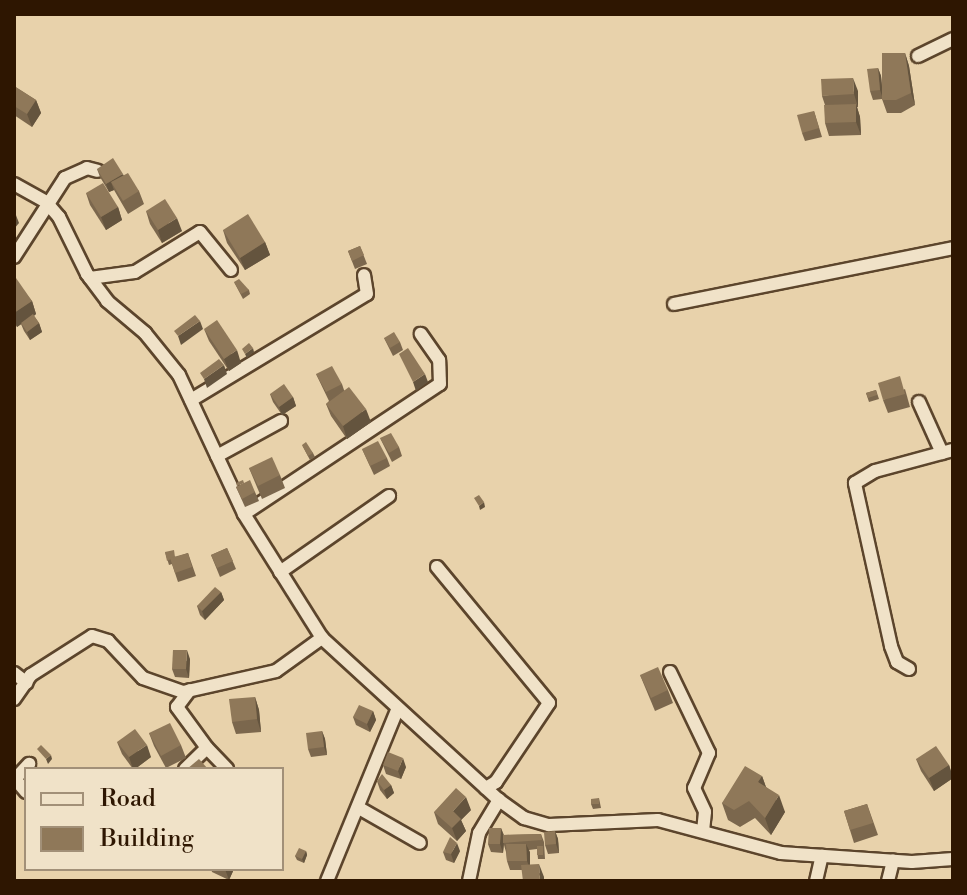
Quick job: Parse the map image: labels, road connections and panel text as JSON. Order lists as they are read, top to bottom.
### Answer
{
  "legend": ["Road", "Building"]
}
